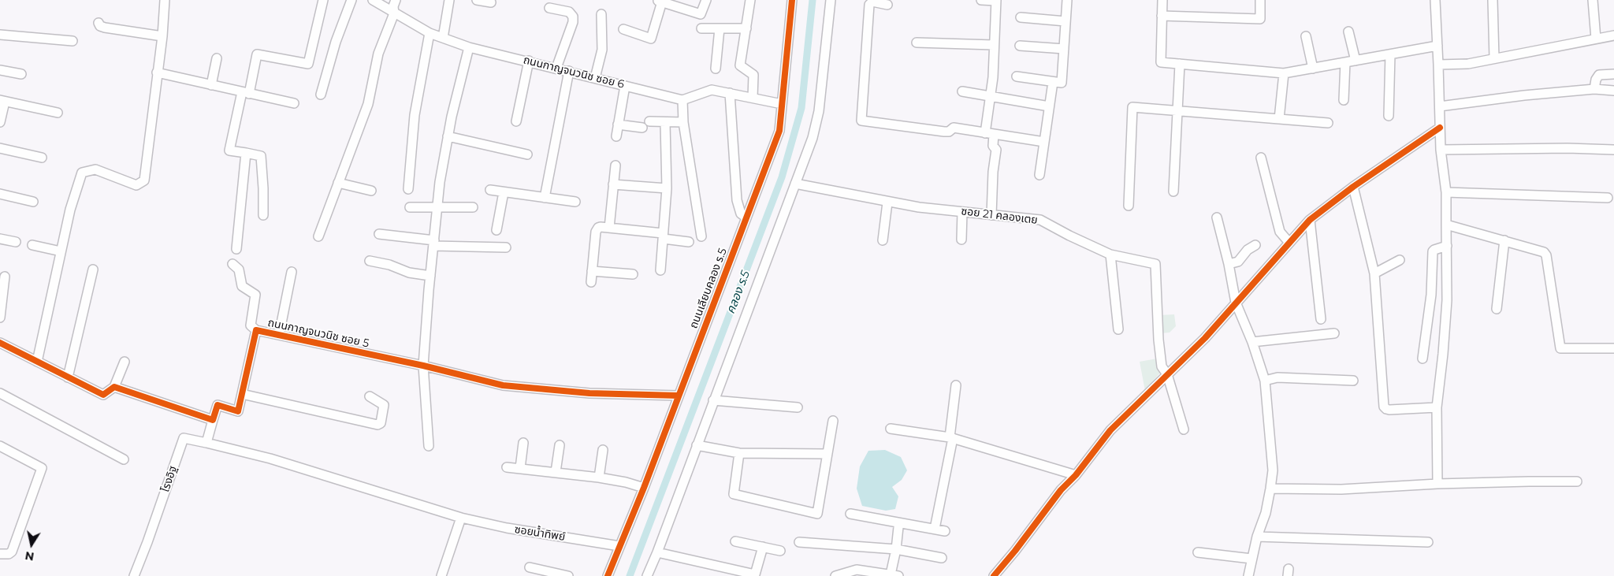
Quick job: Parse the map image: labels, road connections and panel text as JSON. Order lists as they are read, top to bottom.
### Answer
{
  "streets": {
    "street": [
      "ถนนกาญจนวนิช ซอย 6",
      "ซอย 21 คลองเตย",
      "ถนนเลียบคลอง ร.5",
      "ถนนกาญจนวนิช ซอย 5",
      "โรงอิฐ",
      "ซอยน้ำทิพย์"
    ]
  },
  "crossings": [
    ["ถนนเลียบคลอง ร.5", "ถนนกาญจนวนิช ซอย 5"],
    ["ถนนเลียบคลอง ร.5", "ซอยน้ำทิพย์"],
    ["โรงอิฐ", "ซอยน้ำทิพย์"]
  ],
  "water": ["คลอง ร.5"],
  "north": "bottom"
}
